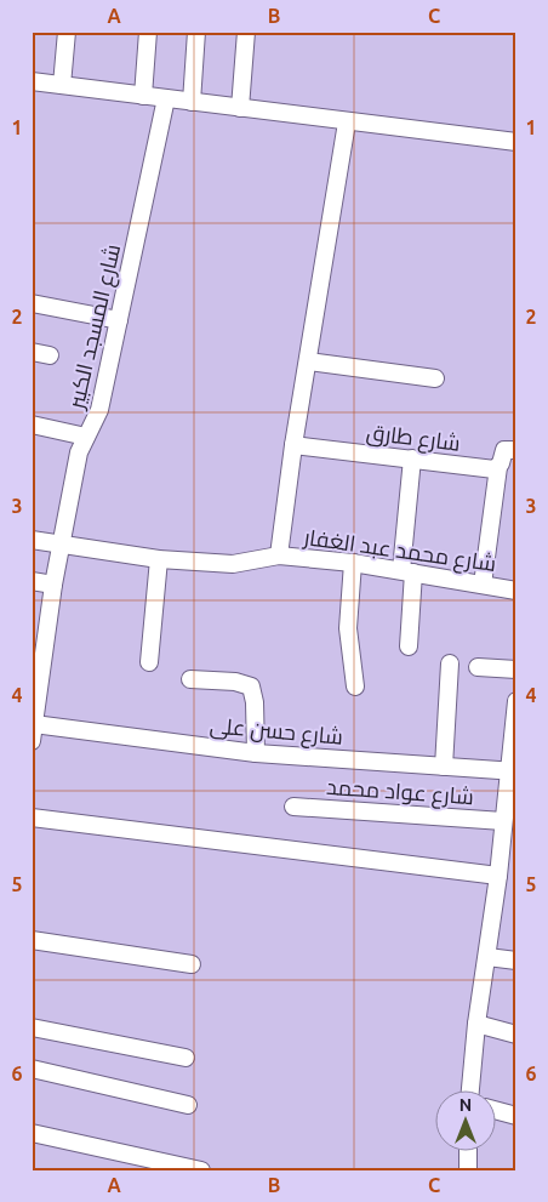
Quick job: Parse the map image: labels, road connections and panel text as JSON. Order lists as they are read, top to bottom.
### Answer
{
  "streets": {
    "street": [
      "شارع المسجد الكبير",
      "شارع طارق",
      "شارع محمد عبد الغفار",
      "شارع حسن على",
      "شارع عواد محمد"
    ]
  },
  "crossings": [
    ["شارع المسجد الكبير", "شارع محمد عبد الغفار"],
    ["شارع المسجد الكبير", "شارع حسن على"]
  ],
  "north": "top",
  "grid": {
    "columns": ["A", "B", "C"],
    "rows": [
      "1",
      "2",
      "3",
      "4",
      "5",
      "6"
    ]
  }
}
